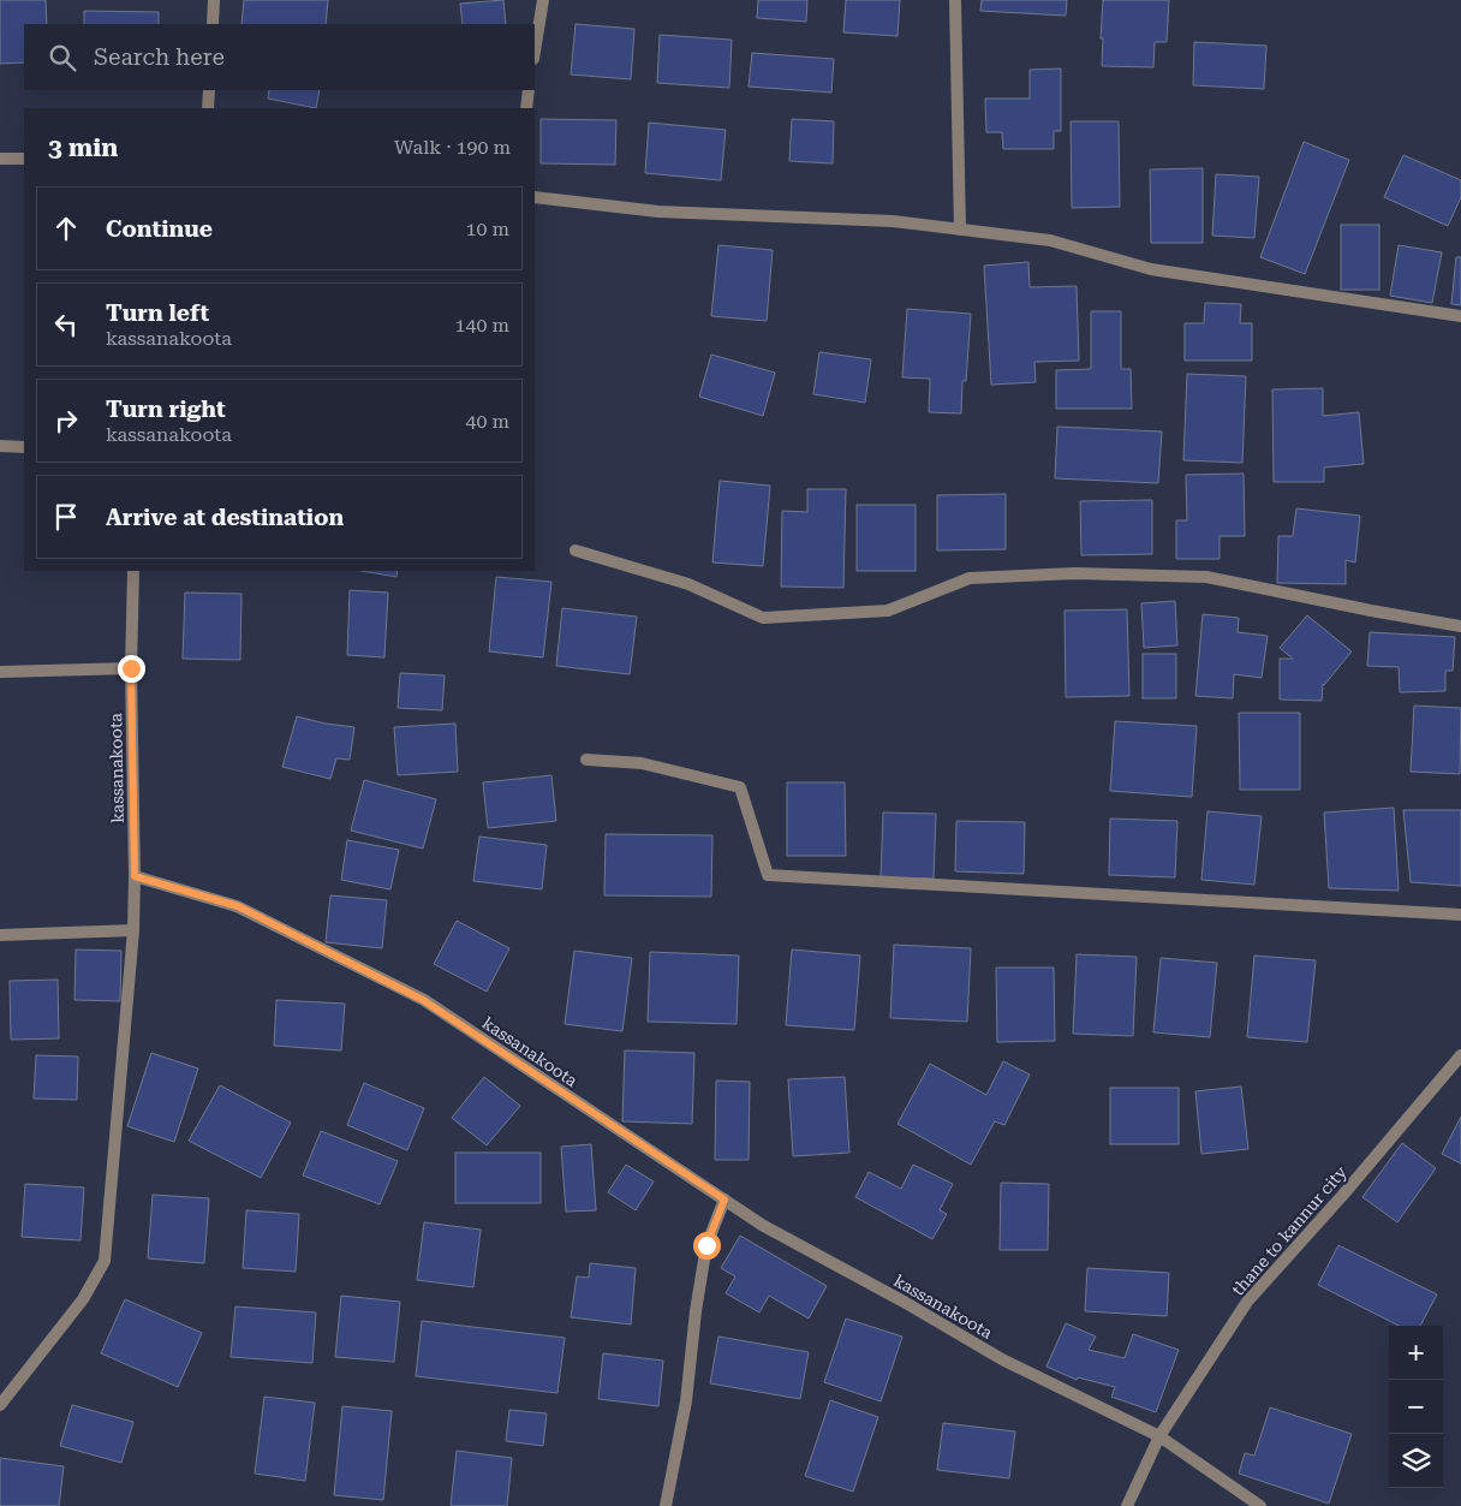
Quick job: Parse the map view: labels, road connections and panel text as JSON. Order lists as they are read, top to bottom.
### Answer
{
  "streets": {
    "street": ["kassanakoota", "thane to kannur city"]
  },
  "crossings": [
    ["kassanakoota", "thane to kannur city"]
  ],
  "page": {
    "search": "Search here",
    "heading": ["3 min", "Walk · 190 m"],
    "list": [
      ["Continue", "10 m"],
      ["Turn left", "kassanakoota", "140 m"],
      ["Turn right", "kassanakoota", "40 m"],
      "Arrive at destination"
    ],
    "map_buttons": ["+", "−"]
  }
}
